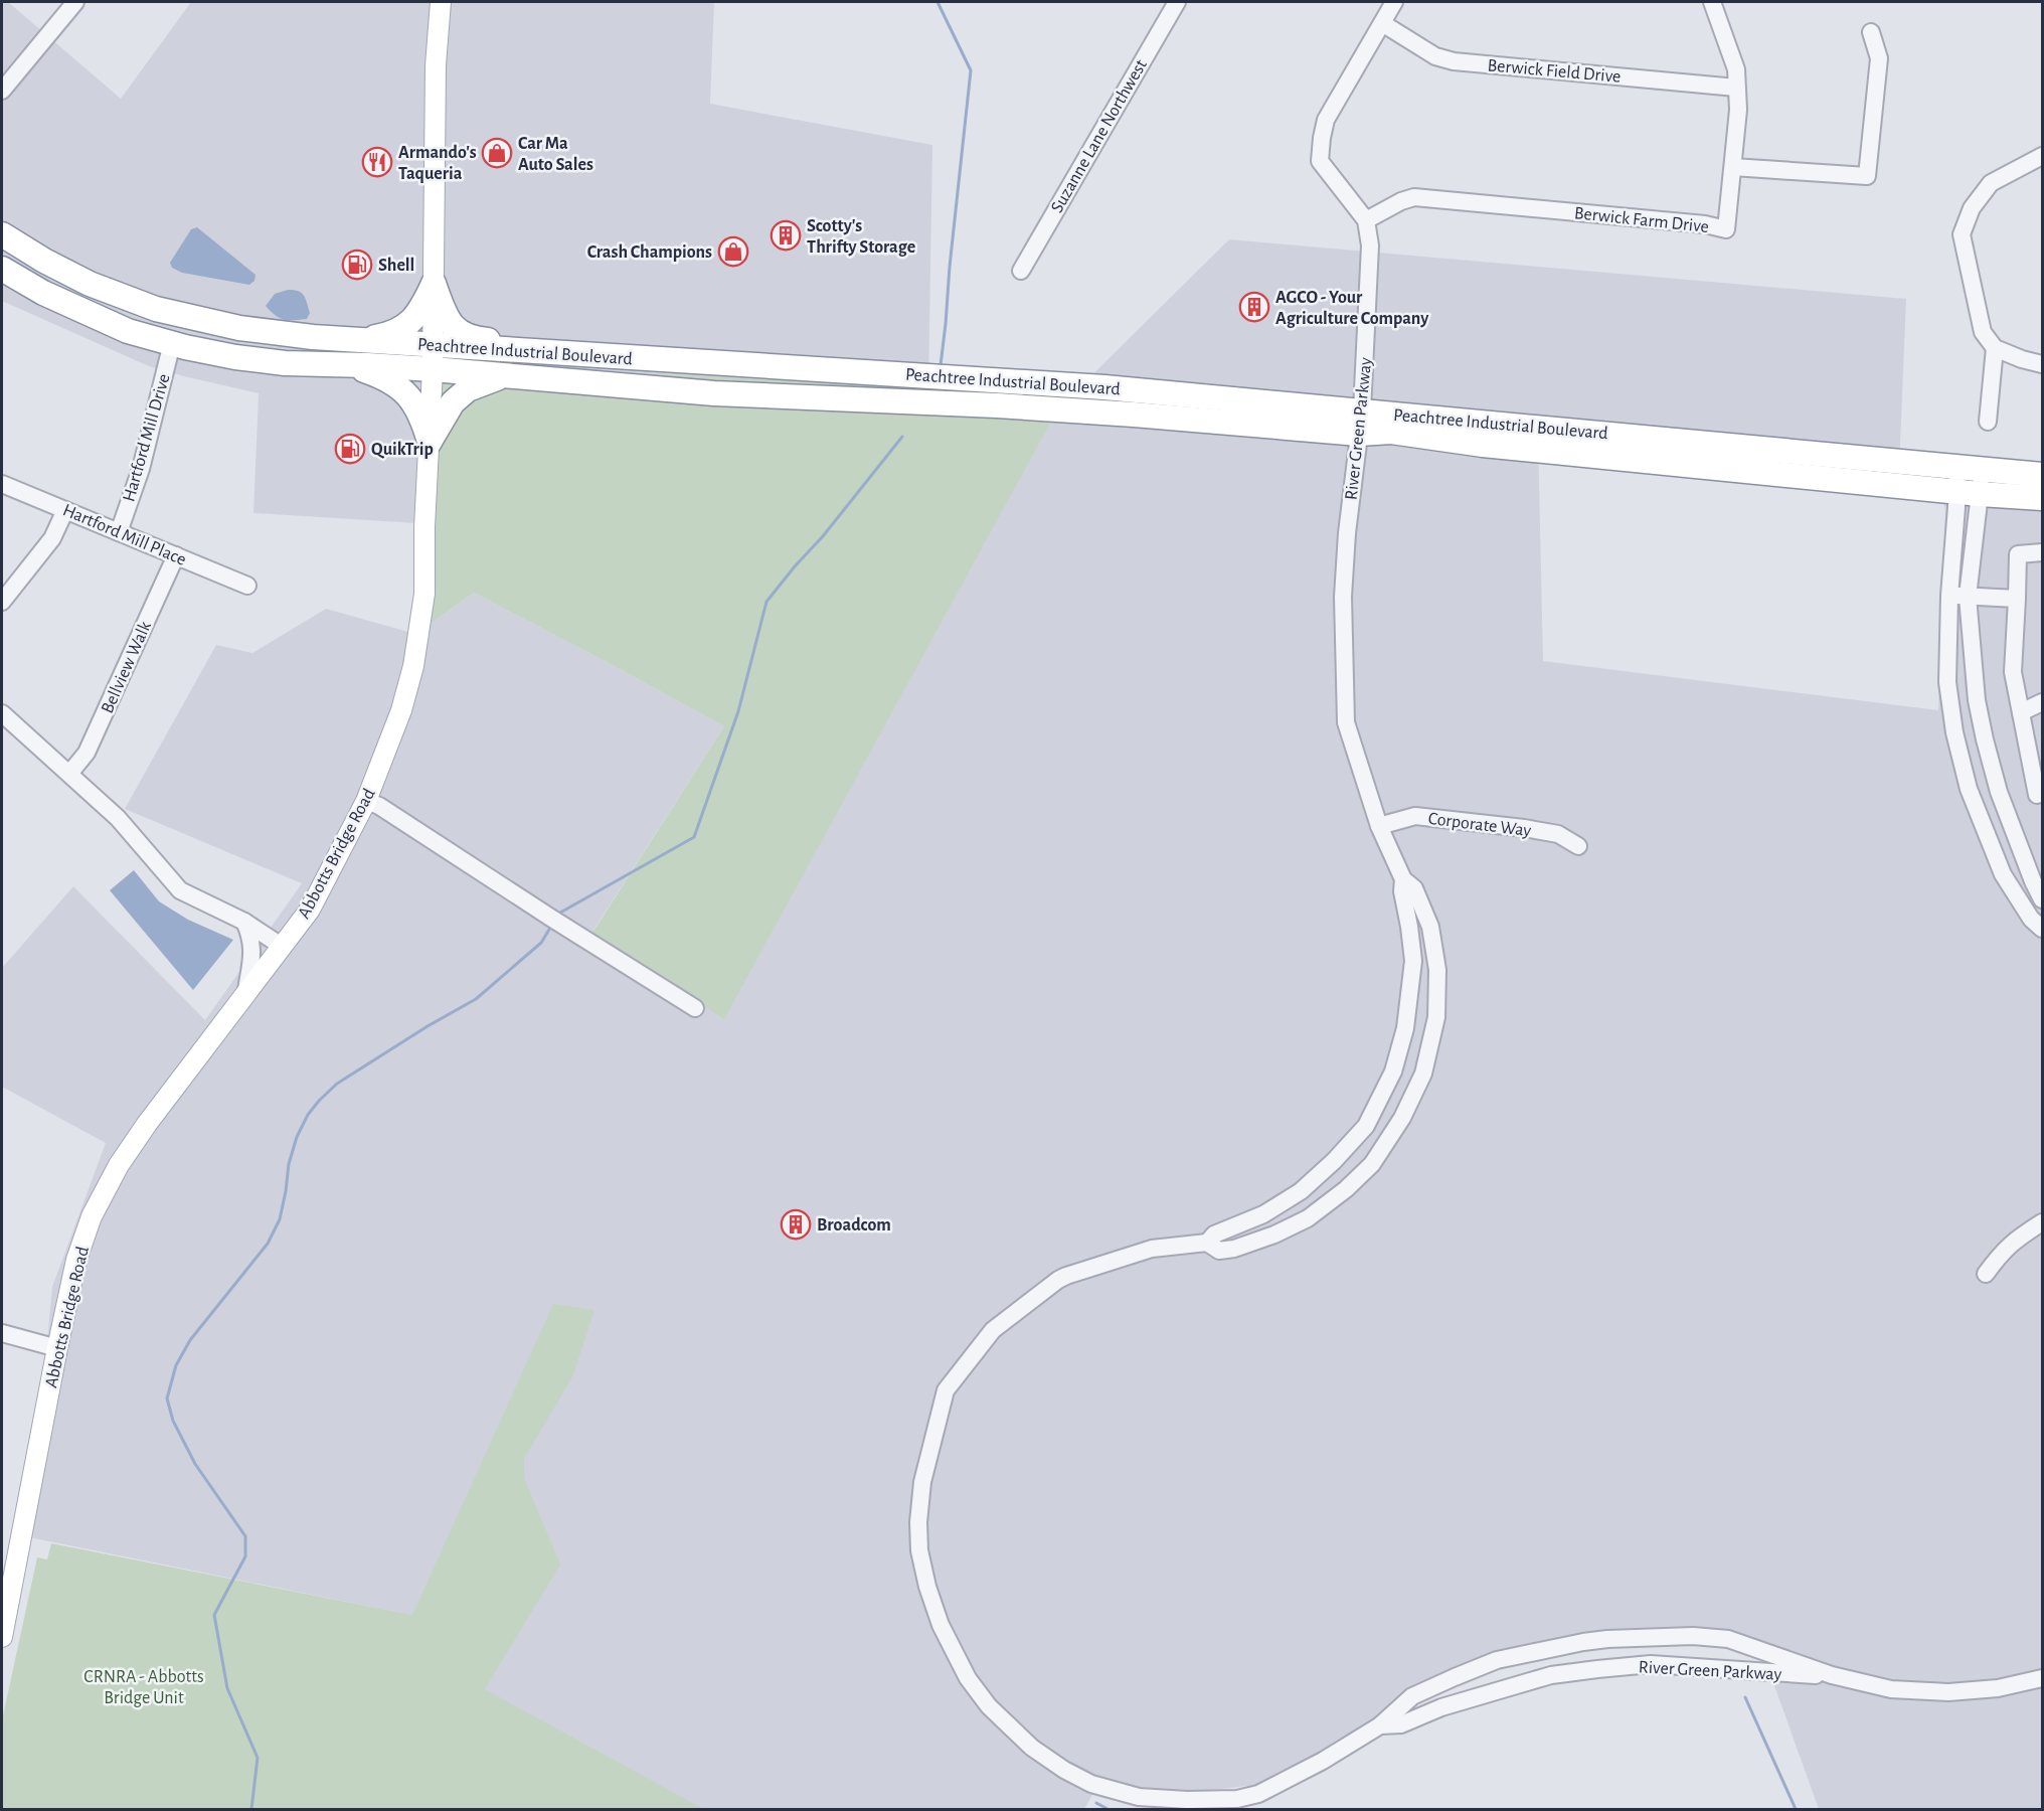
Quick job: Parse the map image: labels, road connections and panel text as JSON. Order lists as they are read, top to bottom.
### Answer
{
  "streets": {
    "highway": ["Peachtree Industrial Boulevard"],
    "main road": ["Abbotts Bridge Road"],
    "street": [
      "Berwick Field Drive",
      "Suzanne Lane Northwest",
      "Berwick Farm Drive",
      "River Green Parkway",
      "Hartford Mill Drive",
      "Hartford Mill Place",
      "Bellview Walk",
      "Corporate Way"
    ]
  },
  "crossings": [
    ["Berwick Field Drive", "Berwick Farm Drive"],
    ["Berwick Farm Drive", "River Green Parkway"],
    ["Peachtree Industrial Boulevard", "River Green Parkway"],
    ["Peachtree Industrial Boulevard", "Hartford Mill Drive"],
    ["Peachtree Industrial Boulevard", "Abbotts Bridge Road"],
    ["River Green Parkway", "Corporate Way"],
    ["Hartford Mill Drive", "Hartford Mill Place"],
    ["Hartford Mill Place", "Bellview Walk"]
  ],
  "parks": ["CRNRA - Abbotts Bridge Unit"],
  "places": {
    "shop": ["Car Ma Auto Sales", "Crash Champions"],
    "restaurant": ["Armando's Taqueria"],
    "building": ["Scotty's Thrifty Storage", "AGCO - Your Agriculture Company", "Broadcom"],
    "fuel station": ["Shell", "QuikTrip"]
  }
}
